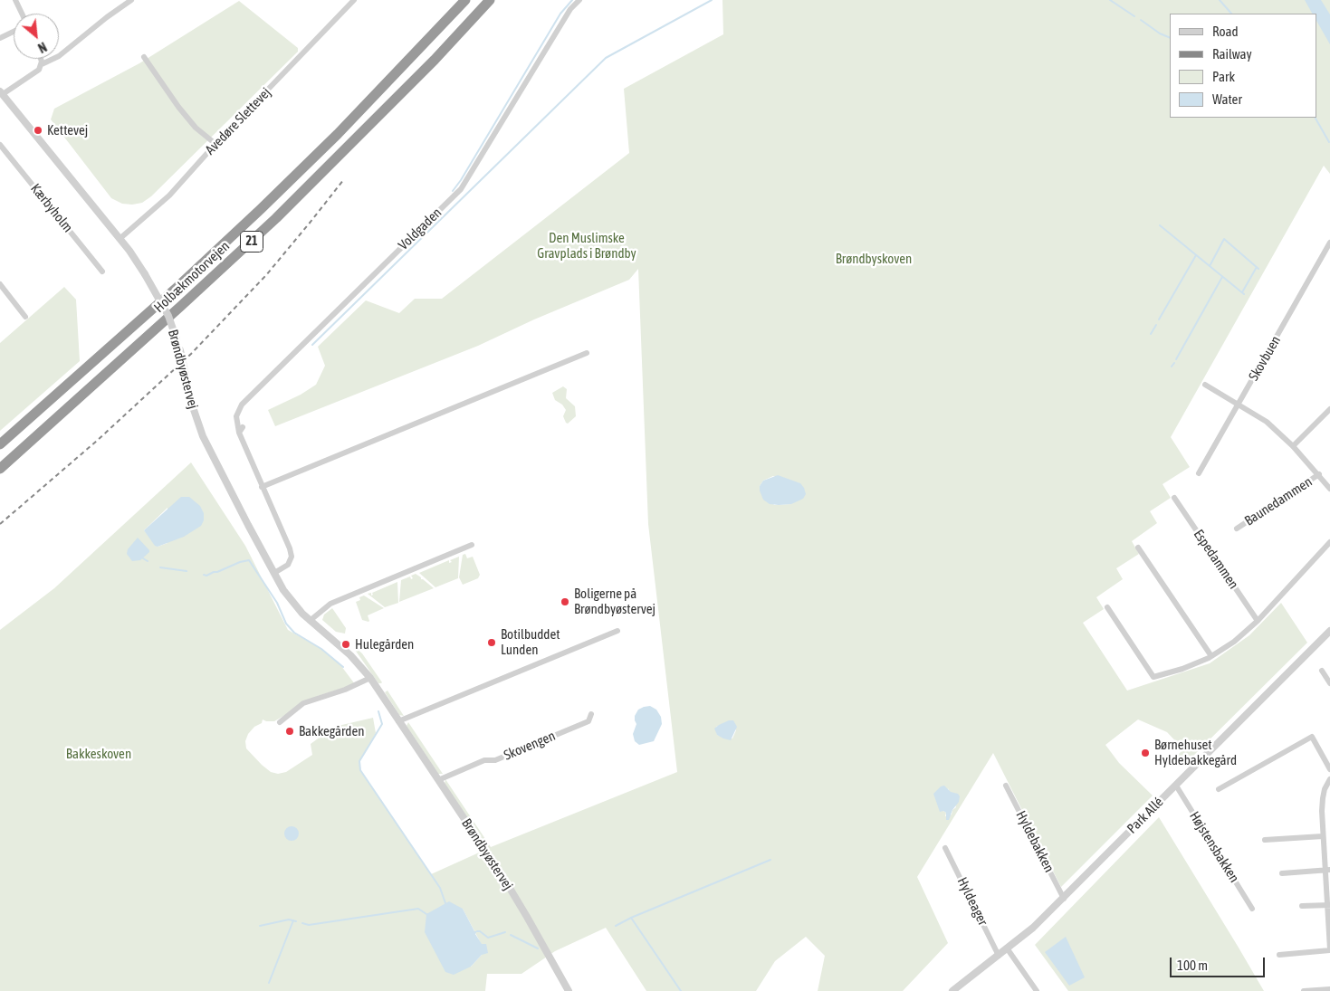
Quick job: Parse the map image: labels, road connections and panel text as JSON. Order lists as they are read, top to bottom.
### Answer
{
  "streets": {
    "highway": ["21", "Holbækmotorvejen"],
    "street": [
      "Avedøre Slettevej",
      "Kærbyholm",
      "Voldgaden",
      "Skovbuen",
      "Brøndbyøstervej",
      "Baunedammen",
      "Espedammen",
      "Skovengen",
      "Park Allé",
      "Hyldebakken",
      "Højstensbakken",
      "Hyldeager"
    ]
  },
  "crossings": [
    ["Avedøre Slettevej", "Brøndbyøstervej"],
    ["Skovbuen", "Baunedammen"],
    ["Brøndbyøstervej", "Skovengen"],
    ["Park Allé", "Hyldebakken"],
    ["Park Allé", "Højstensbakken"],
    ["Park Allé", "Hyldeager"]
  ],
  "parks": ["Den Muslimske Gravplads i Brøndby", "Brøndbyskoven", "Bakkeskoven"],
  "places": [
    "Kettevej",
    "Boligerne på Brøndbyøstervej",
    "Botilbuddet Lunden",
    "Hulegården",
    "Bakkegården",
    "Børnehuset Hyldebakkegård"
  ],
  "legend": [
    "Road",
    "Railway",
    "Park",
    "Water"
  ],
  "scale_bar": "100 m",
  "north": "bottom right"
}
